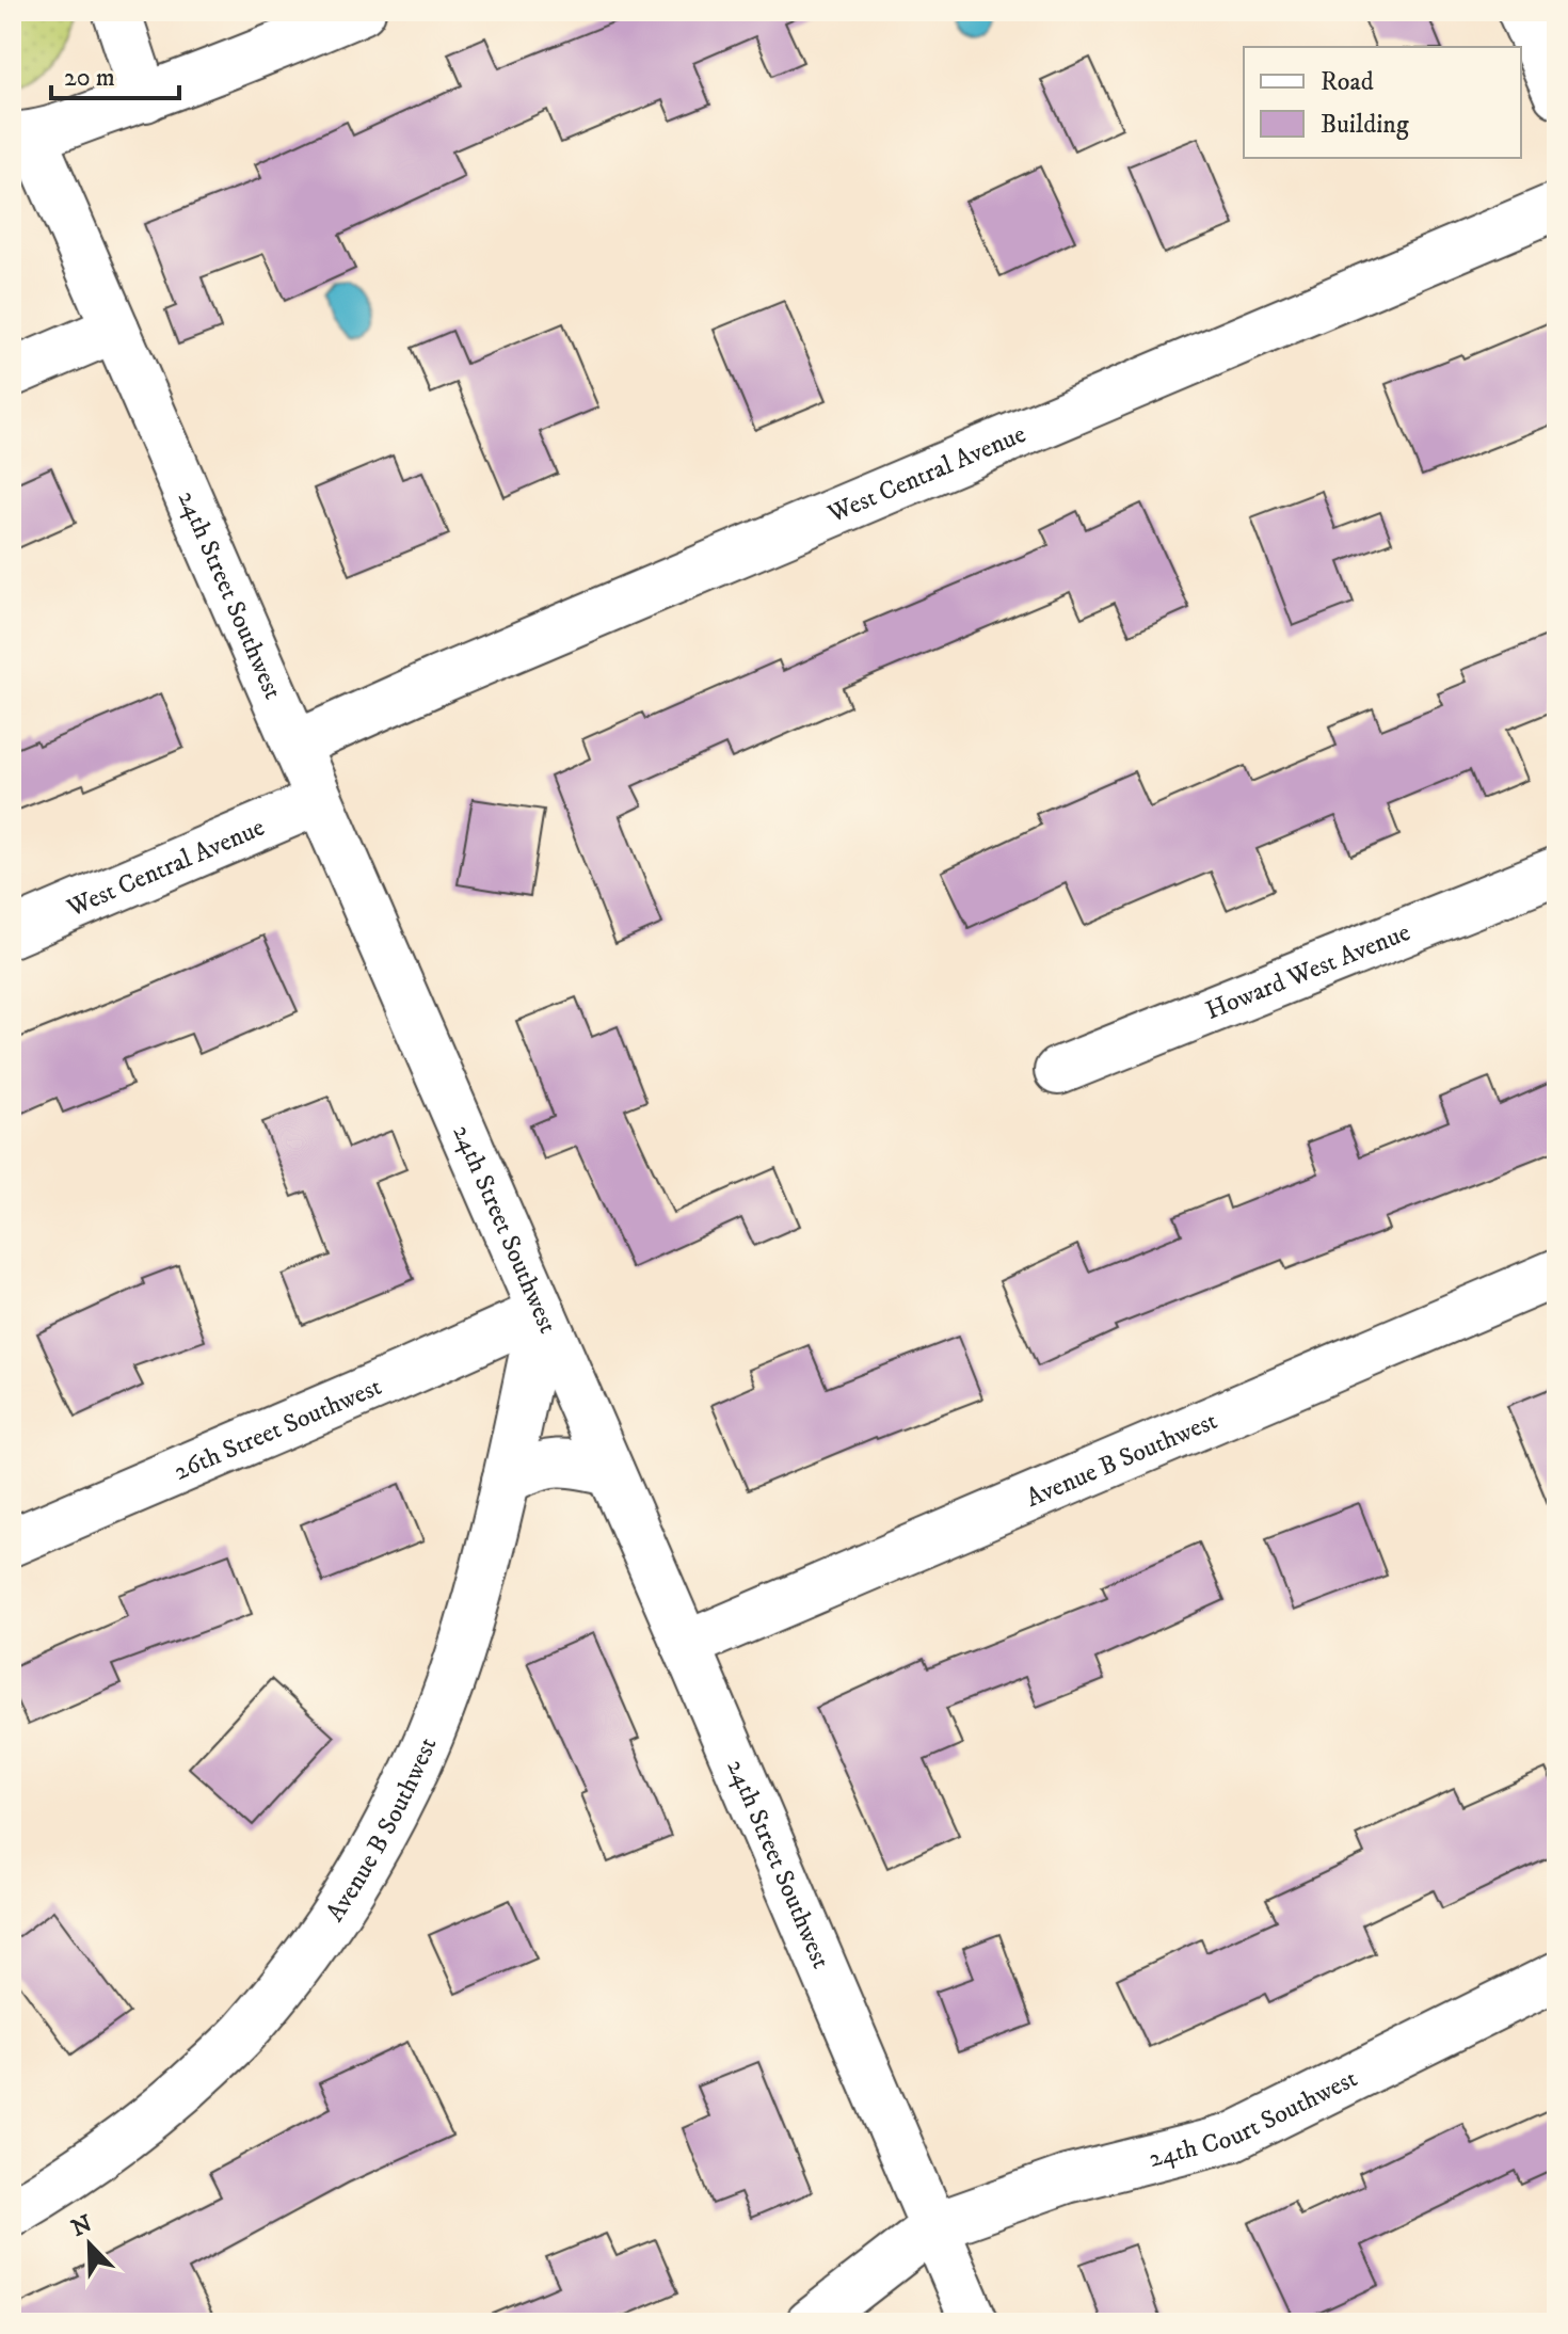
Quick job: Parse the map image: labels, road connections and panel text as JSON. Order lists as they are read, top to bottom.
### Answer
{
  "streets": {
    "street": [
      "West Central Avenue",
      "24th Street Southwest",
      "Howard West Avenue",
      "26th Street Southwest",
      "Avenue B Southwest",
      "24th Court Southwest"
    ]
  },
  "crossings": [
    ["West Central Avenue", "24th Street Southwest"],
    ["24th Street Southwest", "26th Street Southwest"],
    ["24th Street Southwest", "Avenue B Southwest"],
    ["24th Street Southwest", "24th Court Southwest"],
    ["26th Street Southwest", "Avenue B Southwest"]
  ],
  "legend": ["Road", "Building"],
  "scale_bar": "20 m",
  "north": "top left"
}
